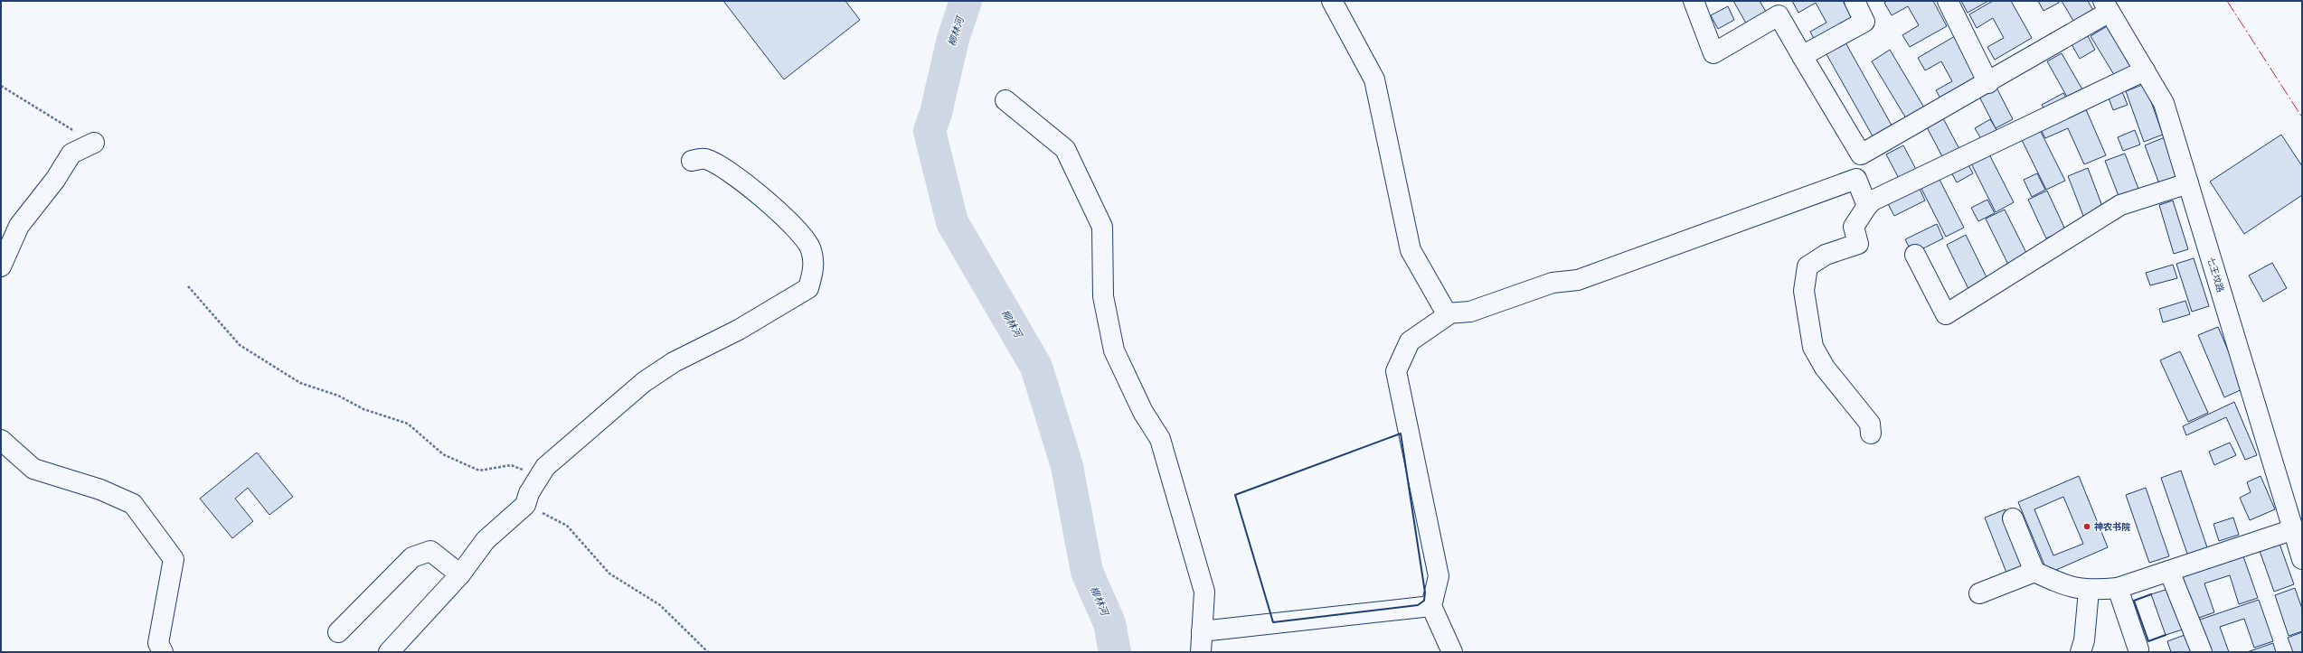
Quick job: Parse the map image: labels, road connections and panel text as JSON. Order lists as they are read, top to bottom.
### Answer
{
  "streets": {
    "street": ["七王坟路"]
  },
  "water": ["柳林河"],
  "places": ["神农书院"]
}
